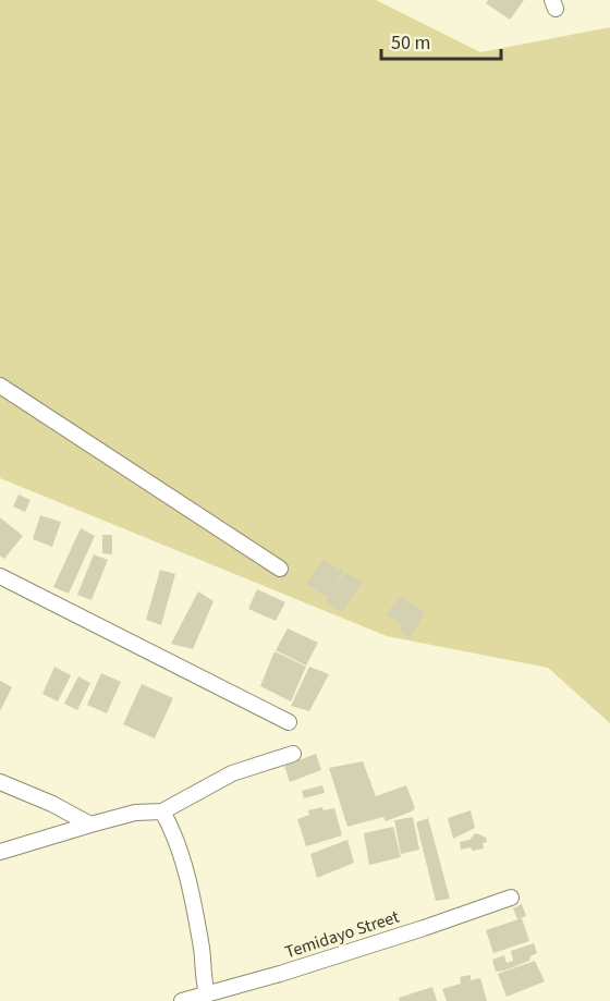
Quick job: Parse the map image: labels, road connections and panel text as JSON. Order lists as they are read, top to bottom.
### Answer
{
  "streets": {
    "street": ["Temidayo Street"]
  },
  "scale_bar": "50 m"
}
